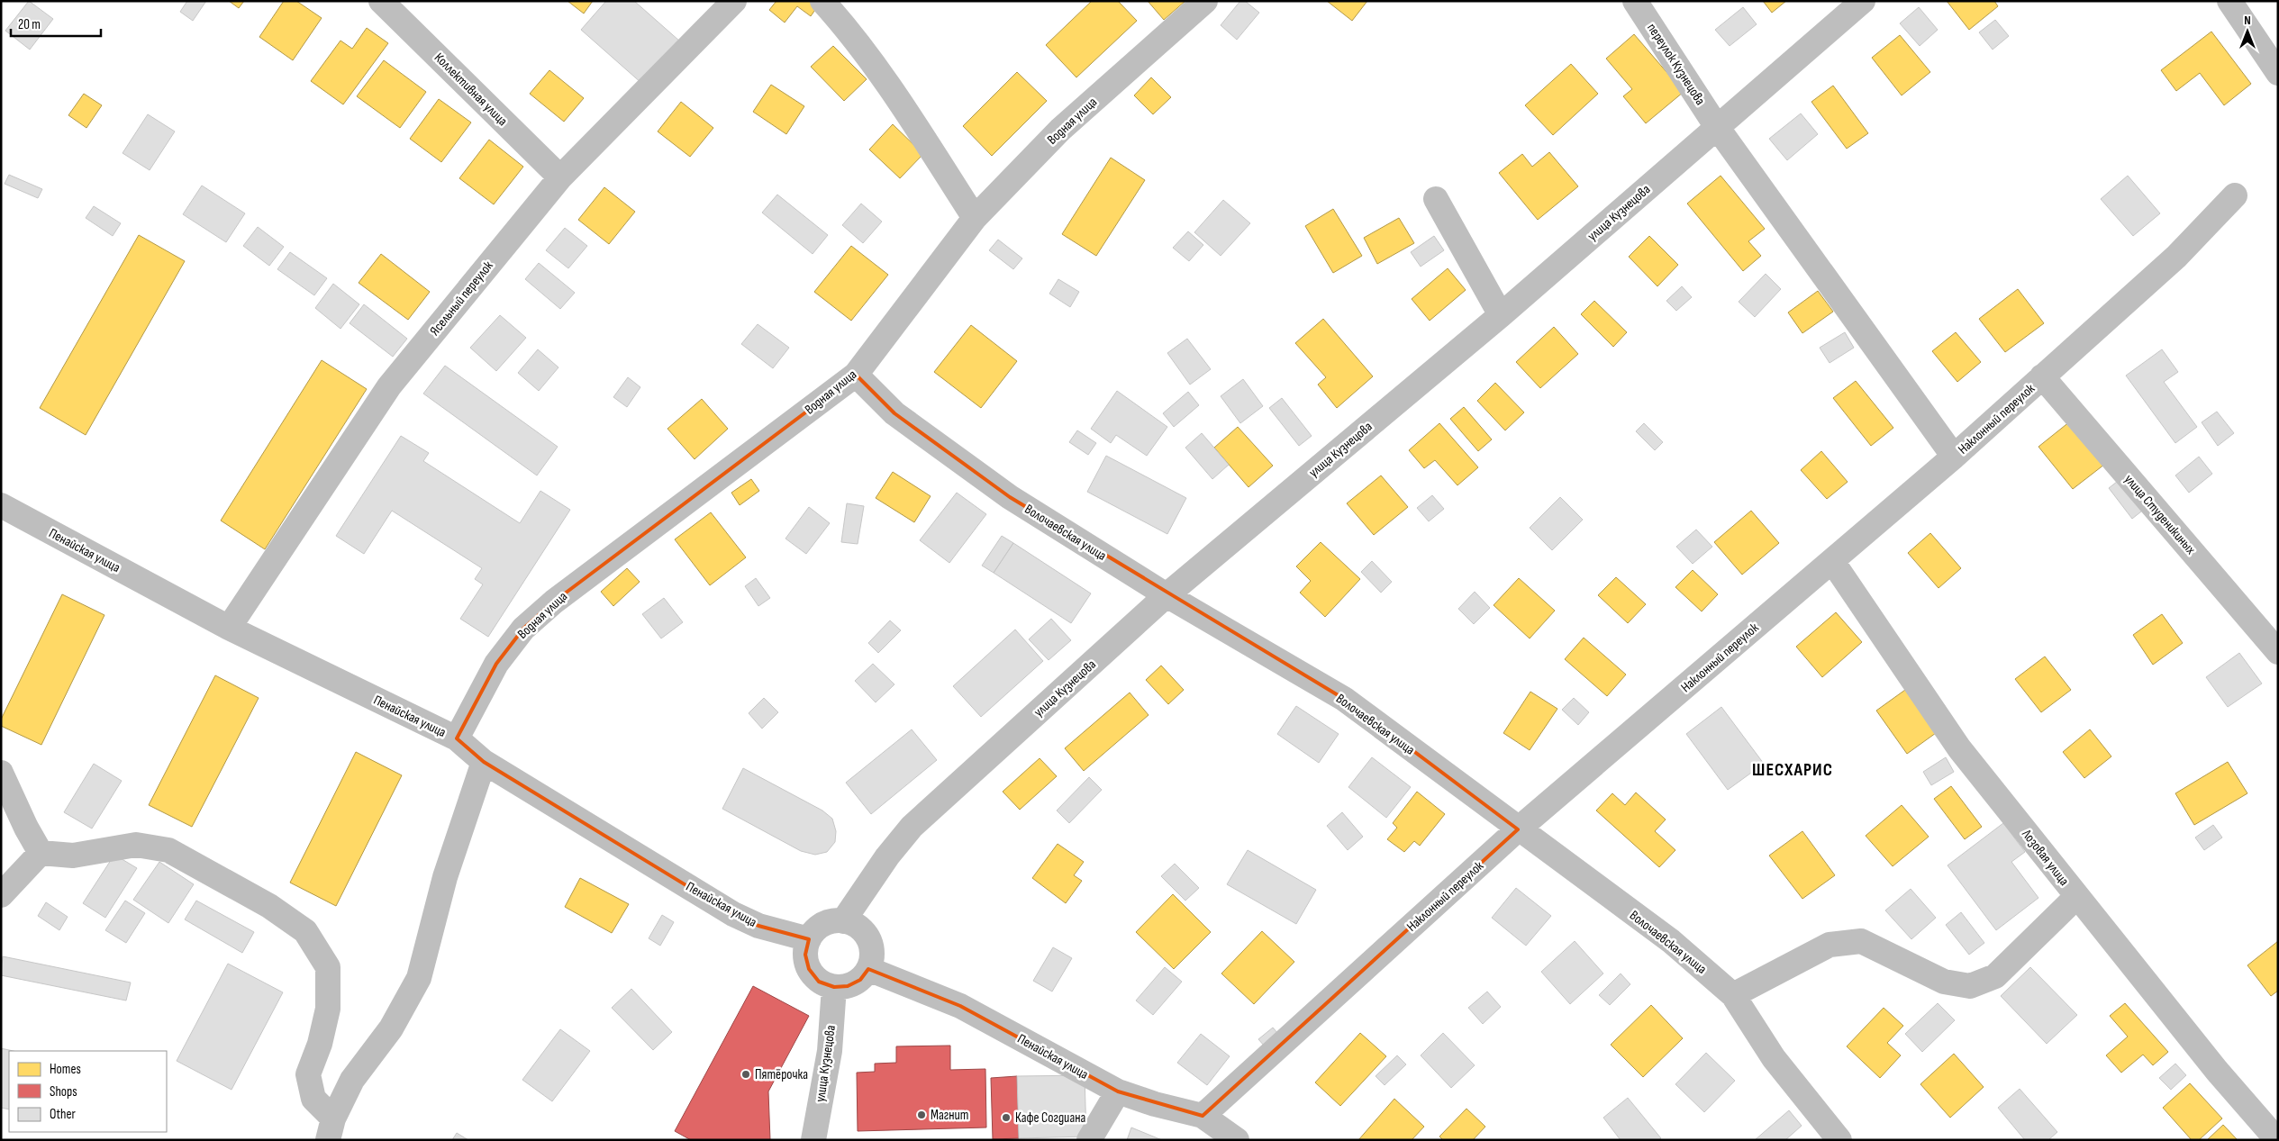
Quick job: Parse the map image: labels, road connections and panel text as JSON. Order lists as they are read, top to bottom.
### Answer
{
  "streets": {
    "street": [
      "переулок Кузнецова",
      "Коллективная улица",
      "Водная улица",
      "улица Кузнецова",
      "Ясельный переулок",
      "Наклонный переулок",
      "улица Студеникиных",
      "Волочаевская улица",
      "Пенайская улица",
      "Лозовая улица"
    ]
  },
  "crossings": [
    ["переулок Кузнецова", "улица Кузнецова"],
    ["переулок Кузнецова", "Наклонный переулок"],
    ["Коллективная улица", "Ясельный переулок"],
    ["Водная улица", "Волочаевская улица"],
    ["Водная улица", "Пенайская улица"],
    ["улица Кузнецова", "Волочаевская улица"],
    ["улица Кузнецова", "Пенайская улица"],
    ["Ясельный переулок", "Пенайская улица"],
    ["Наклонный переулок", "улица Студеникиных"],
    ["Наклонный переулок", "Волочаевская улица"],
    ["Наклонный переулок", "Пенайская улица"],
    ["Наклонный переулок", "Лозовая улица"]
  ],
  "districts": ["ШЕСХАРИС"],
  "places": ["Пятёрочка", "Магнит", "Кафе Согдиана"],
  "legend": ["Homes", "Shops", "Other"],
  "scale_bar": "20 m",
  "north": "top"
}
